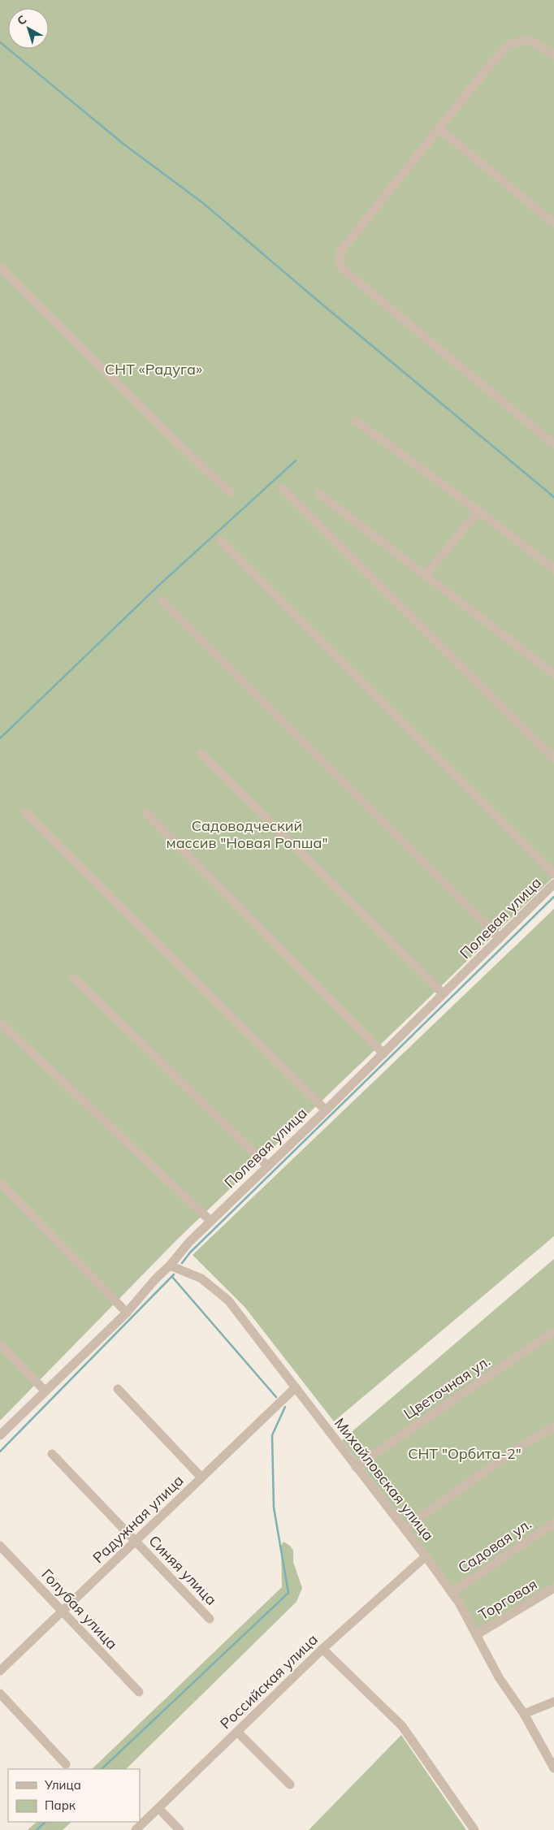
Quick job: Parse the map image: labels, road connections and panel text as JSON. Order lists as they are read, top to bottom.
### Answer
{
  "streets": {
    "street": [
      "Полевая улица",
      "Цветочная ул.",
      "Михайловская улица",
      "Радужная улица",
      "Садовая ул.",
      "Синяя улица",
      "Торговая",
      "Голубая улица",
      "Российская улица"
    ]
  },
  "crossings": [
    ["Полевая улица", "Михайловская улица"],
    ["Цветочная ул.", "Михайловская улица"],
    ["Михайловская улица", "Радужная улица"],
    ["Михайловская улица", "Садовая ул."],
    ["Михайловская улица", "Торговая"],
    ["Михайловская улица", "Российская улица"],
    ["Радужная улица", "Синяя улица"],
    ["Радужная улица", "Голубая улица"]
  ],
  "parks": ["СНТ «Радуга»", "Садоводческий массив \"Новая Ропша\"", "СНТ \"Орбита-2\""],
  "legend": ["Улица", "Парк"],
  "north": "top left"
}
